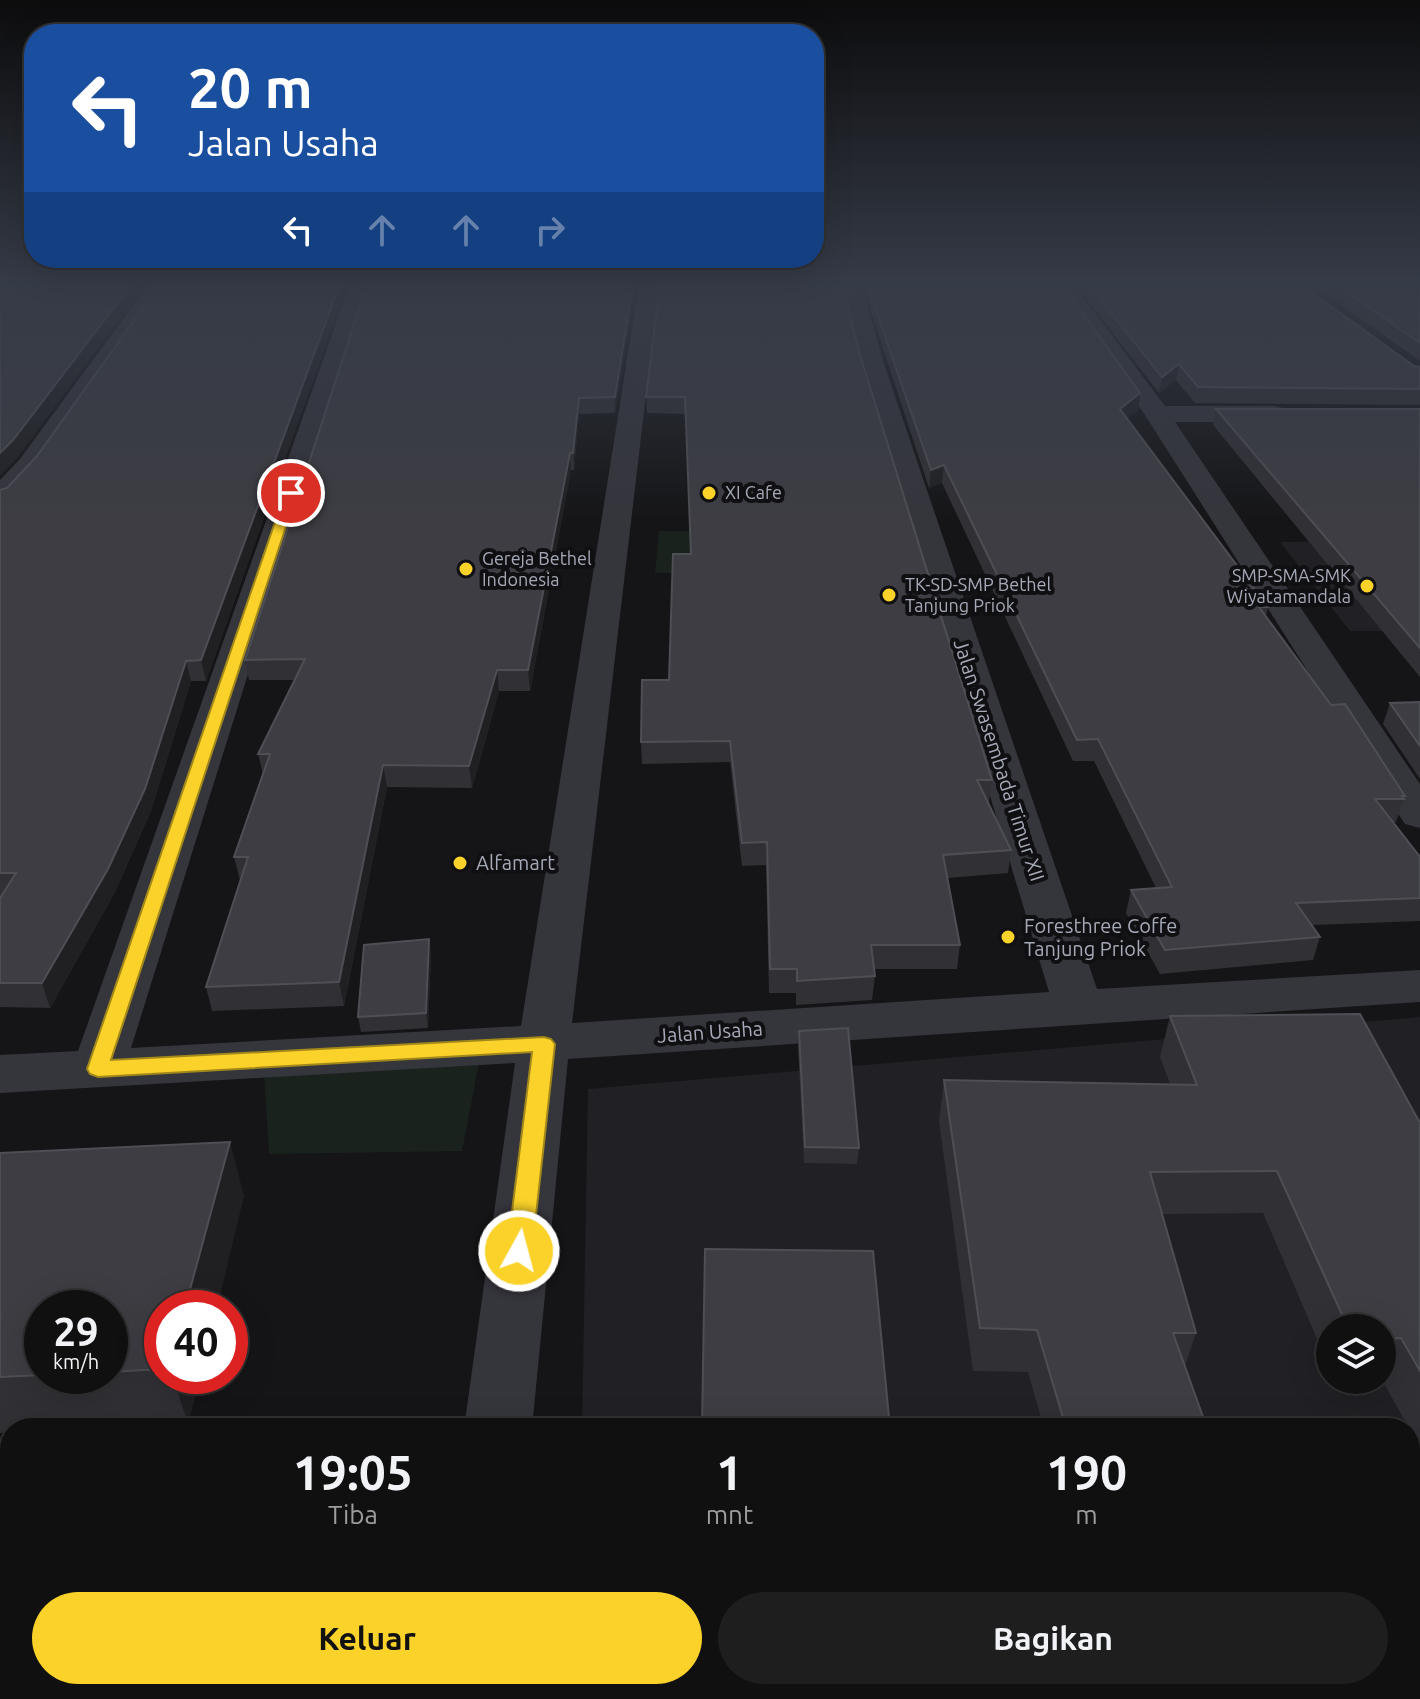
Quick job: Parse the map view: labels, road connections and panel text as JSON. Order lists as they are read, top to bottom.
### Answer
{
  "streets": {
    "street": ["Jalan Swasembada Timur XII", "Jalan Usaha"]
  },
  "crossings": [
    ["Jalan Swasembada Timur XII", "Jalan Usaha"]
  ],
  "places": [
    "XI Cafe",
    "Gereja Bethel Indonesia",
    "SMP-SMA-SMK Wiyatamandala",
    "TK-SD-SMP Bethel Tanjung Priok",
    "Alfamart",
    "Foresthree Coffe Tanjung Priok"
  ],
  "page": {
    "turn": ["20 m", "Jalan Usaha"],
    "speed": "29 km/h",
    "limit": "40",
    "eta": [
      "19:05",
      "Tiba",
      "1",
      "mnt",
      "190",
      "m"
    ],
    "buttons": ["Keluar", "Bagikan"]
  }
}
